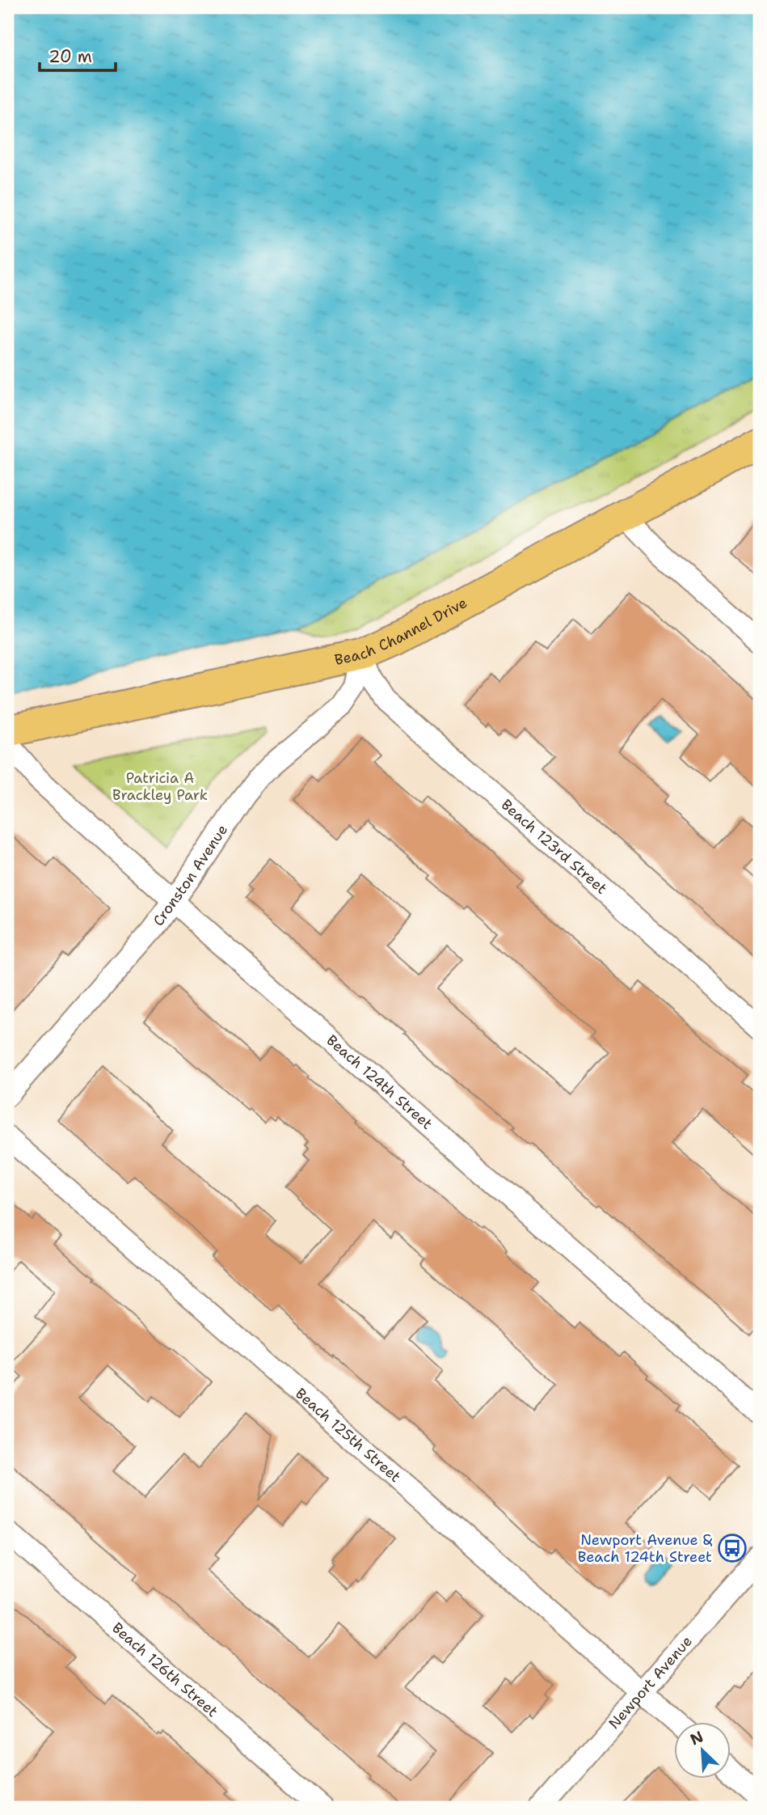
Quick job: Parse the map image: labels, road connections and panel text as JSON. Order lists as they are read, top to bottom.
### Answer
{
  "streets": {
    "main road": ["Beach Channel Drive"],
    "street": [
      "Beach 123rd Street",
      "Cronston Avenue",
      "Beach 124th Street",
      "Beach 125th Street",
      "Beach 126th Street",
      "Newport Avenue"
    ]
  },
  "crossings": [
    ["Beach Channel Drive", "Beach 123rd Street"],
    ["Beach Channel Drive", "Cronston Avenue"],
    ["Beach 123rd Street", "Cronston Avenue"],
    ["Cronston Avenue", "Beach 124th Street"],
    ["Beach 125th Street", "Newport Avenue"]
  ],
  "parks": ["Patricia A Brackley Park"],
  "places": {
    "bus stop": ["Newport Avenue & Beach 124th Street"]
  },
  "scale_bar": "20 m",
  "north": "top left"
}
